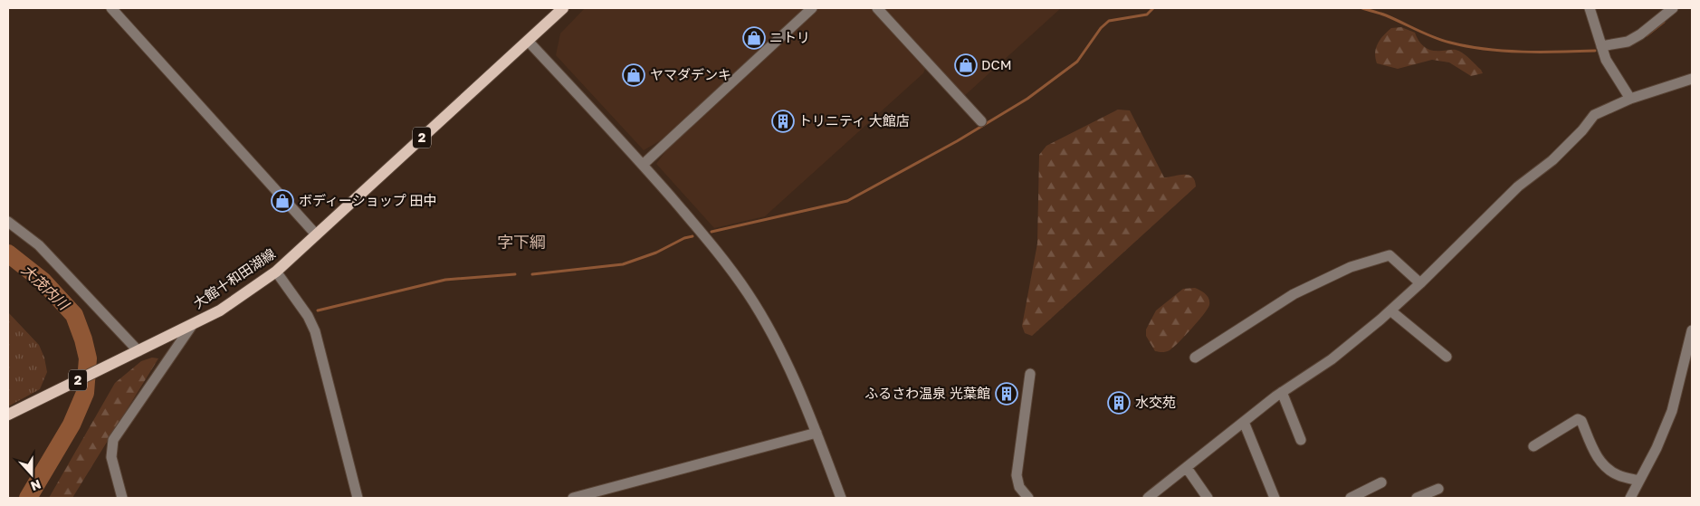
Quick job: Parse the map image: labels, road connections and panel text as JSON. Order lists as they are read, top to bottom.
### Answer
{
  "streets": {
    "main road": ["2", "大館十和田湖線"]
  },
  "districts": ["字下綱"],
  "water": ["大茂内川"],
  "places": {
    "shop": [
      "ニトリ",
      "DCM",
      "ヤマダデンキ",
      "ボディーショップ 田中"
    ],
    "building": ["トリニティ 大館店", "ふるさわ温泉 光葉館", "水交苑"]
  },
  "north": "bottom"
}
